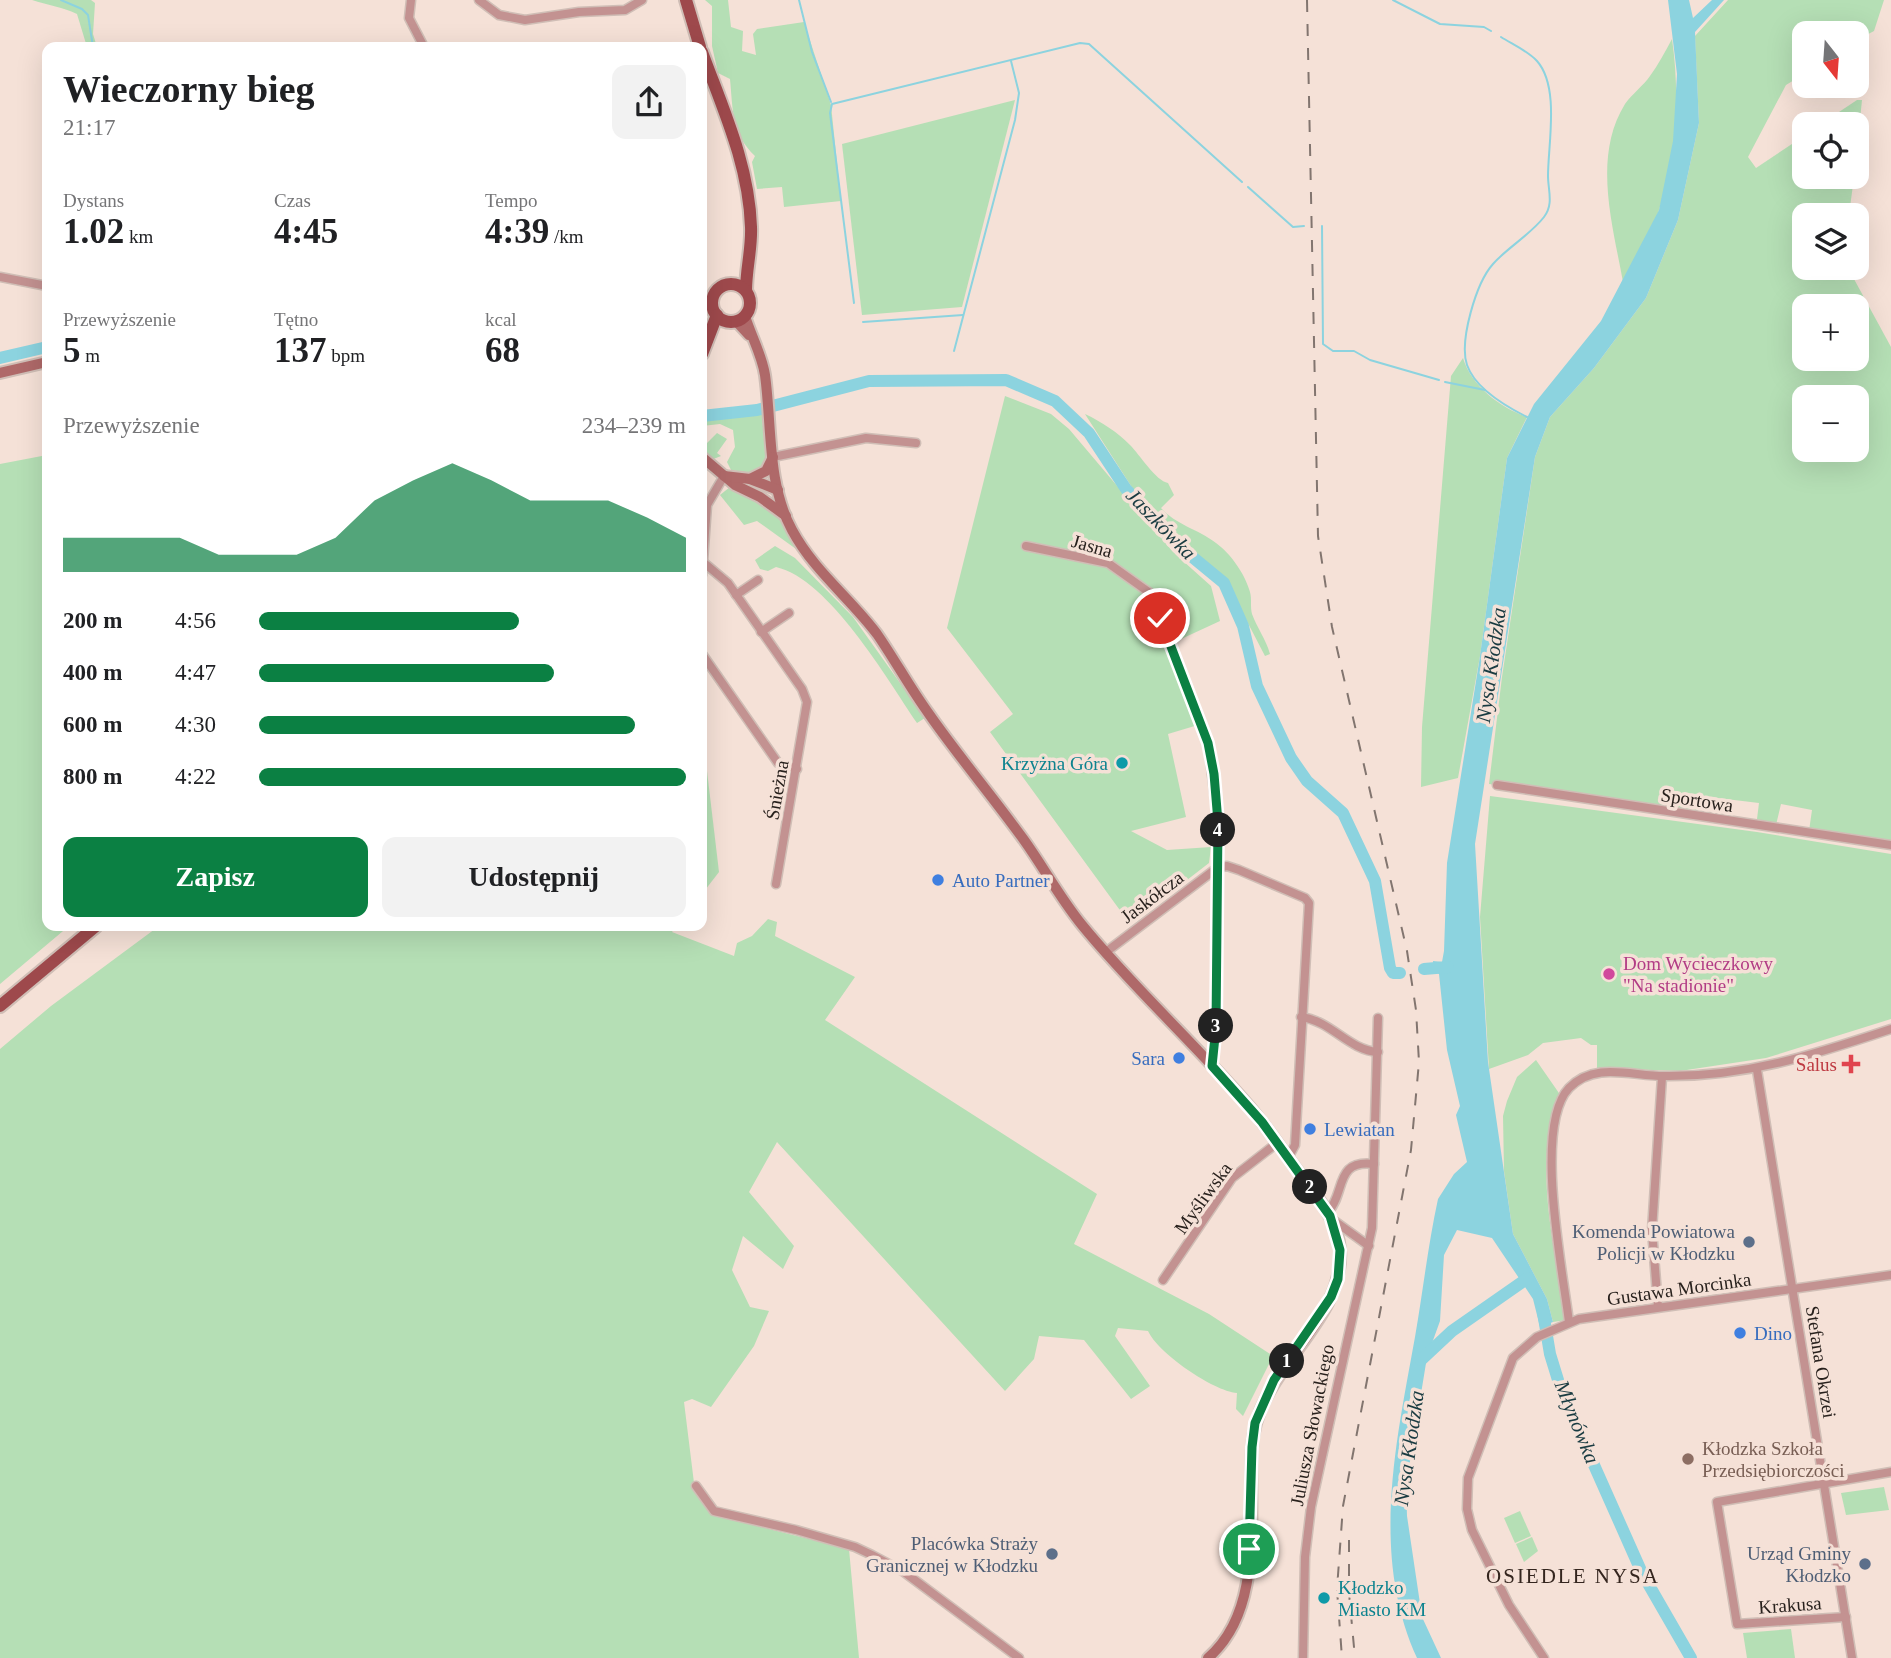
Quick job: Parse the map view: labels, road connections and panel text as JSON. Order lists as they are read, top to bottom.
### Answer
{
  "streets": {
    "street": [
      "Jasna",
      "Śnieżna",
      "Sportowa",
      "Jaskółcza",
      "Myśliwska",
      "Gustawa Morcinka",
      "Stefana Okrzei",
      "Juliusza Słowackiego",
      "Krakusa"
    ]
  },
  "crossings": [
    ["Jasna", "Jaskółcza"],
    ["Gustawa Morcinka", "Stefana Okrzei"],
    ["Stefana Okrzei", "Krakusa"]
  ],
  "districts": ["OSIEDLE NYSA"],
  "water": ["Jaszkówka", "Nysa Kłodzka", "Młynówka"],
  "places": {
    "other": [
      "Krzyżna Góra",
      "Auto Partner",
      "Dom Wycieczkowy \"Na stadionie\"",
      "Sara",
      "Lewiatan",
      "Komenda Powiatowa Policji w Kłodzku",
      "Dino",
      "Kłodzka Szkoła Przedsiębiorczości",
      "Placówka Straży Granicznej w Kłodzku",
      "Urząd Gminy Kłodzko",
      "Kłodzko Miasto KM"
    ],
    "health": ["Salus"]
  },
  "north": "bottom",
  "page": {
    "map_buttons": ["+", "−"],
    "heading": ["Wieczorny bieg", "21:17"],
    "stats": [
      ["Dystans", "1.02 km"],
      ["Czas", "4:45"],
      ["Tempo", "4:39 /km"],
      ["Przewyższenie", "5 m"],
      ["Tętno", "137 bpm"],
      ["kcal", "68"]
    ],
    "chart": ["Przewyższenie", "234–239 m"],
    "list": [
      {
        "name": "200 m",
        "note": "4:56"
      },
      {
        "name": "400 m",
        "note": "4:47"
      },
      {
        "name": "600 m",
        "note": "4:30"
      },
      {
        "name": "800 m",
        "note": "4:22"
      }
    ],
    "pins": [
      "4",
      "3",
      "2",
      "1"
    ],
    "buttons": ["Zapisz", "Udostępnij"]
  }
}
